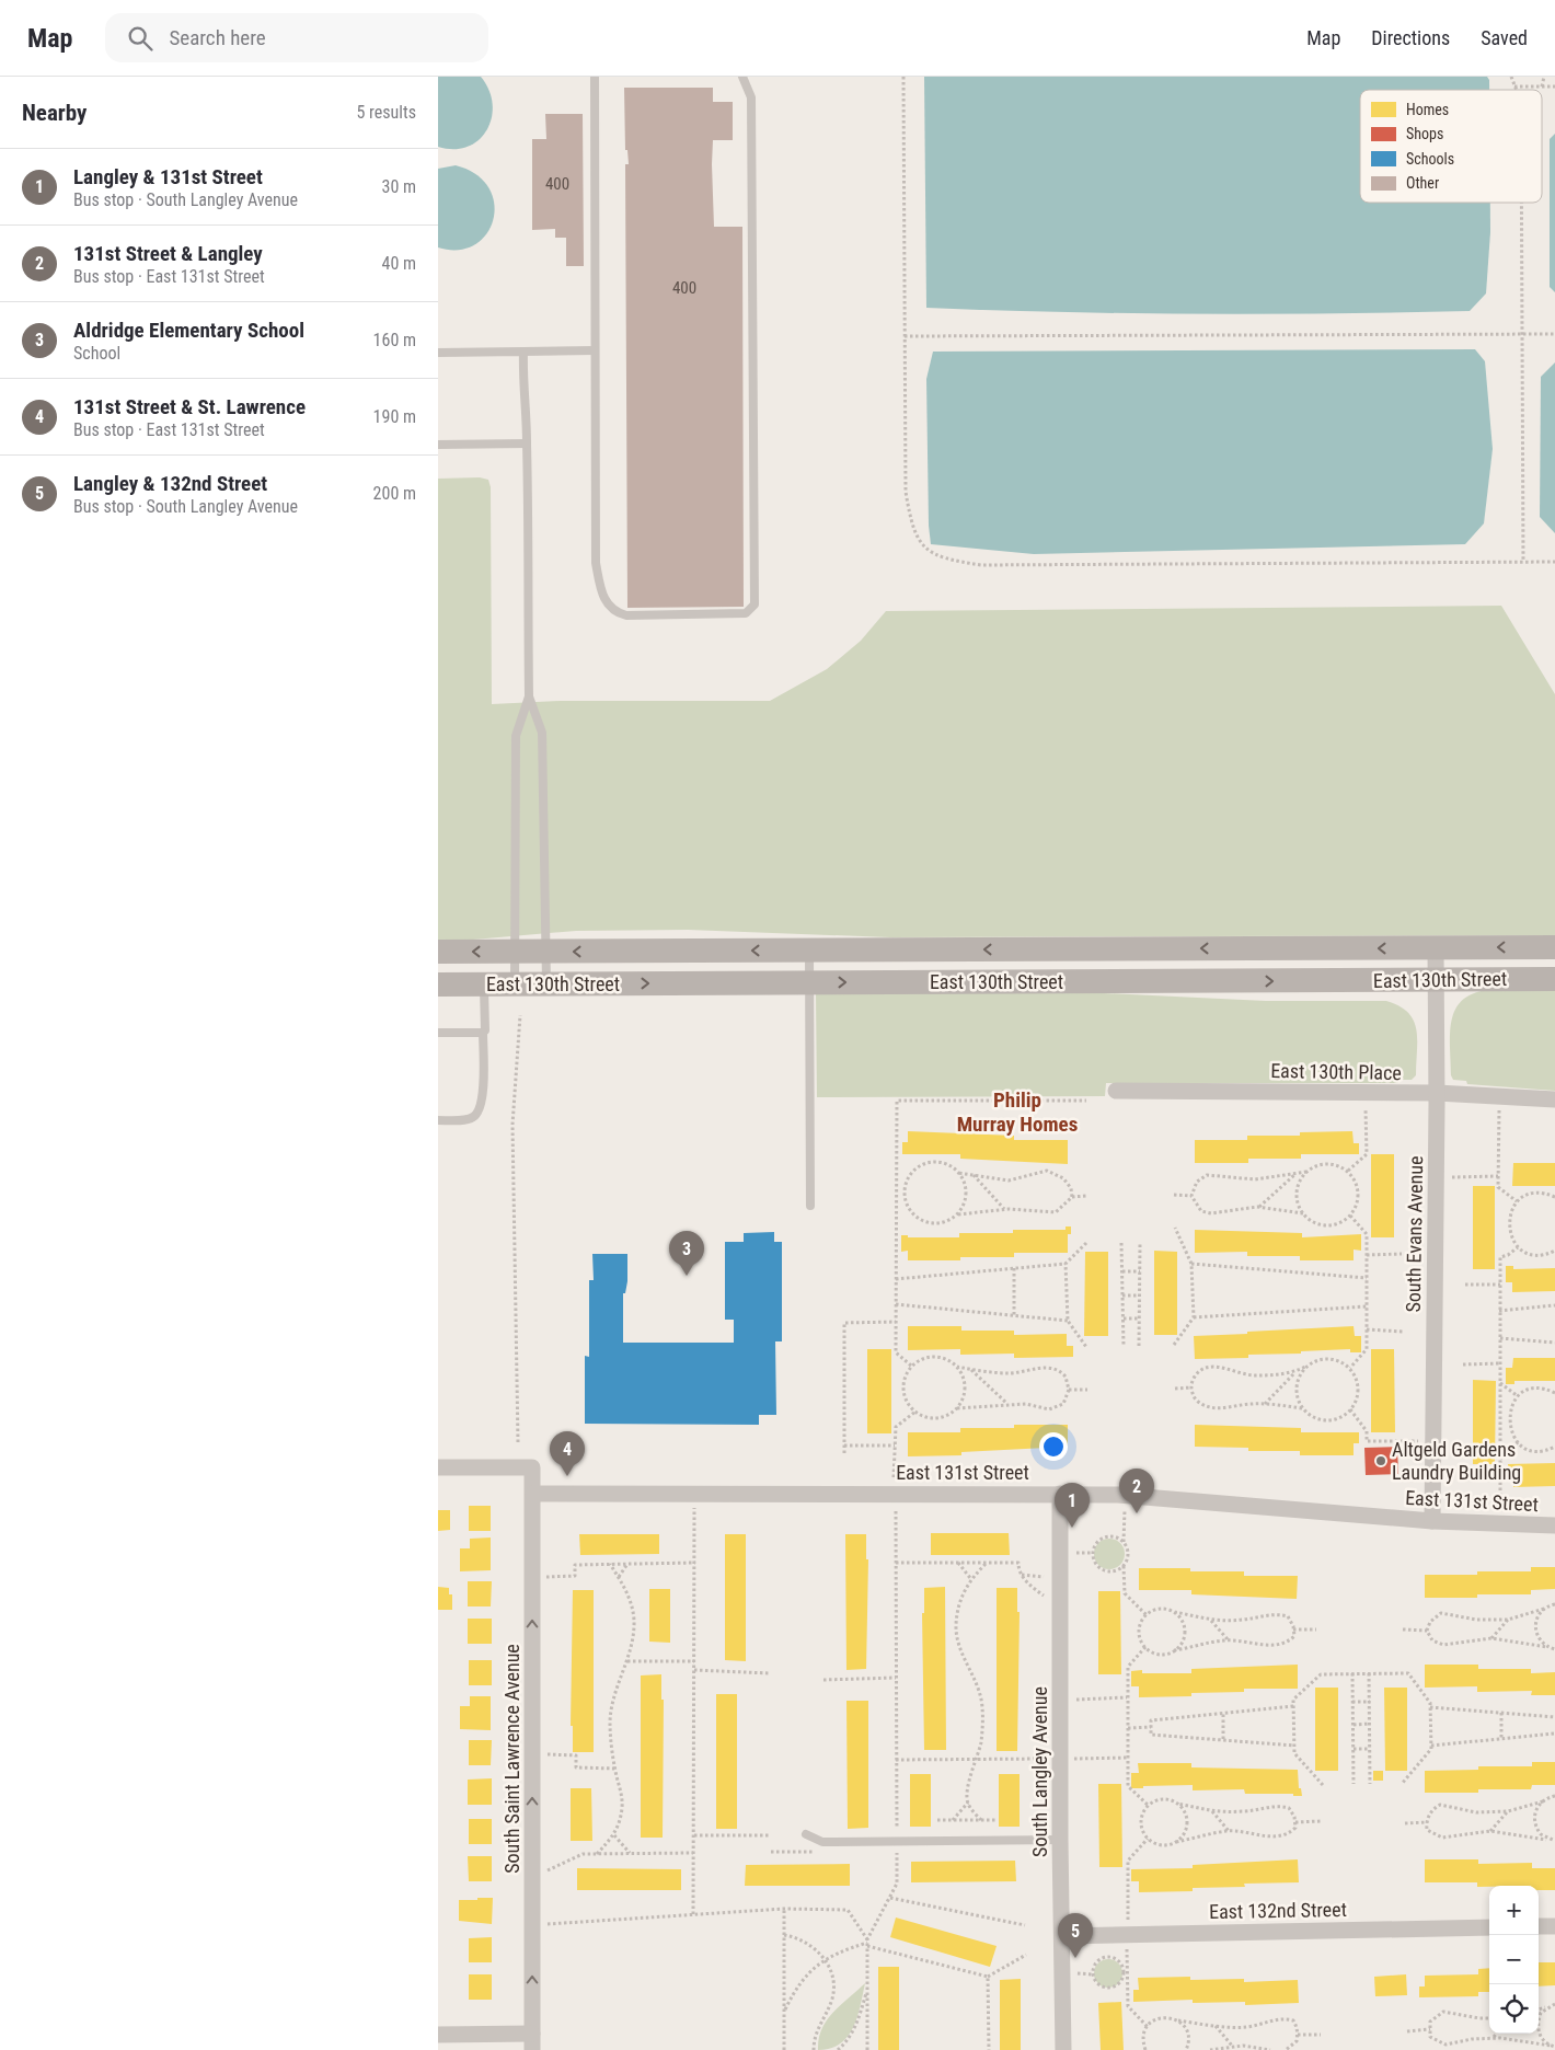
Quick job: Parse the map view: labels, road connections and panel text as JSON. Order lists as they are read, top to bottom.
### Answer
{
  "streets": {
    "main road": ["East 130th Street"],
    "street": [
      "East 130th Place",
      "South Evans Avenue",
      "East 131st Street",
      "South Saint Lawrence Avenue",
      "South Langley Avenue",
      "East 132nd Street"
    ]
  },
  "crossings": [
    ["East 130th Street", "South Evans Avenue"],
    ["East 130th Place", "South Evans Avenue"],
    ["South Evans Avenue", "East 131st Street"],
    ["East 131st Street", "South Saint Lawrence Avenue"],
    ["East 131st Street", "South Langley Avenue"],
    ["South Langley Avenue", "East 132nd Street"]
  ],
  "one_way": ["South Saint Lawrence Avenue"],
  "districts": ["Philip Murray Homes"],
  "places": ["Altgeld Gardens Laundry Building"],
  "house_numbers": ["400", "400"],
  "legend": [
    "Homes",
    "Shops",
    "Schools",
    "Other"
  ],
  "page": {
    "header": "Map",
    "search": "Search here",
    "nav": ["Map", "Directions", "Saved"],
    "heading": ["Nearby", "5 results"],
    "list": [
      {
        "mark": "1",
        "name": "Langley & 131st Street",
        "note": "Bus stop · South Langley Avenue",
        "value": "30 m"
      },
      {
        "mark": "2",
        "name": "131st Street & Langley",
        "note": "Bus stop · East 131st Street",
        "value": "40 m"
      },
      {
        "mark": "3",
        "name": "Aldridge Elementary School",
        "note": "School",
        "value": "160 m"
      },
      {
        "mark": "4",
        "name": "131st Street & St. Lawrence",
        "note": "Bus stop · East 131st Street",
        "value": "190 m"
      },
      {
        "mark": "5",
        "name": "Langley & 132nd Street",
        "note": "Bus stop · South Langley Avenue",
        "value": "200 m"
      }
    ],
    "pins": [
      "3",
      "4",
      "2",
      "1",
      "5"
    ],
    "map_buttons": ["+", "−"]
  }
}
